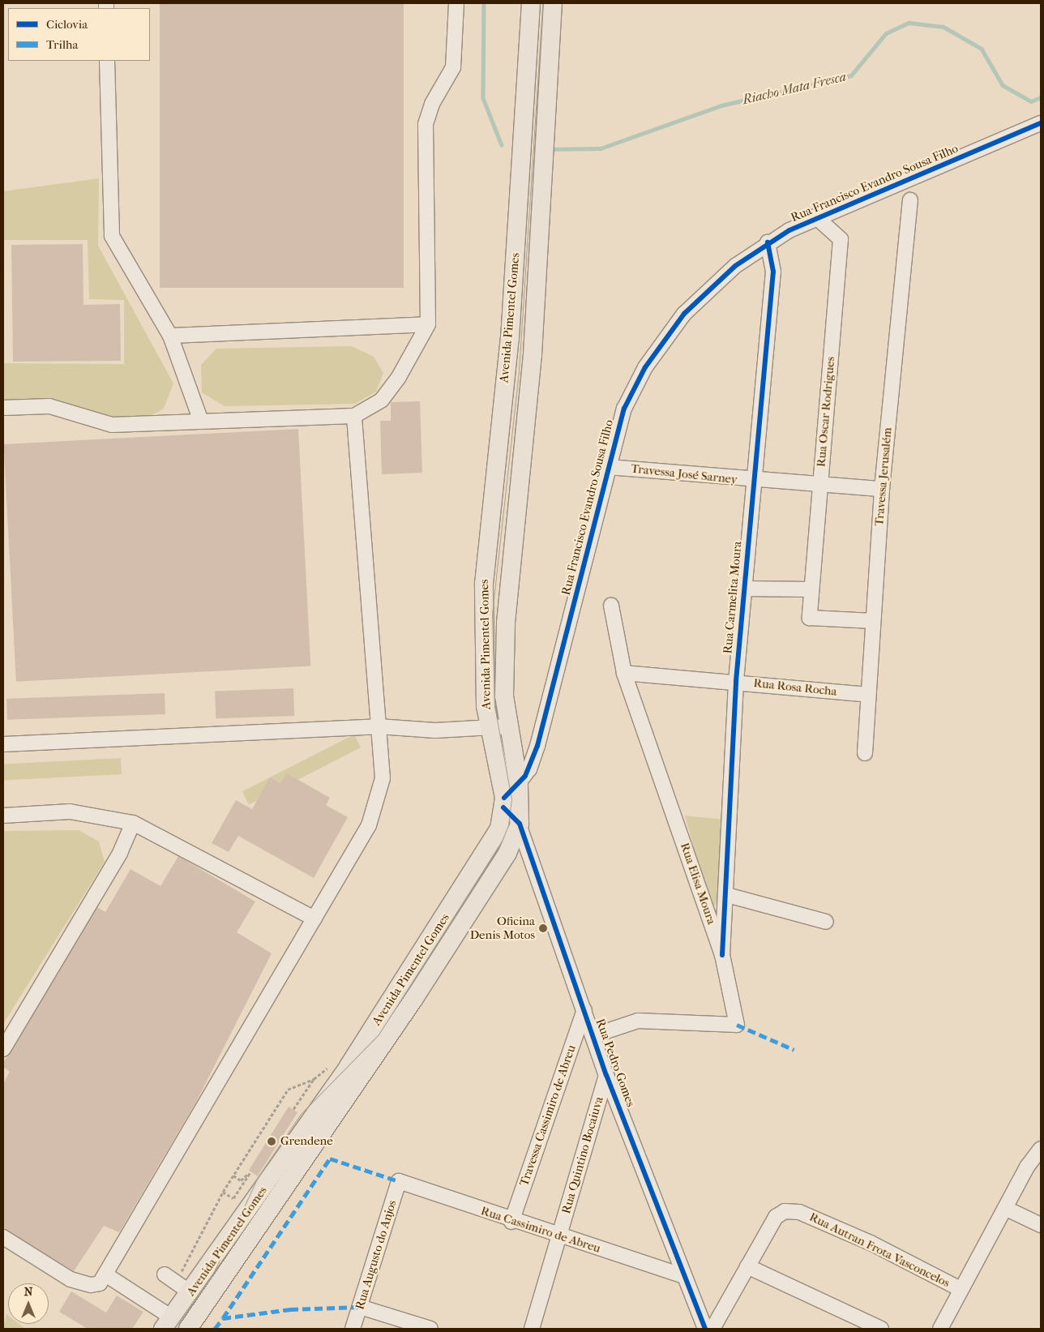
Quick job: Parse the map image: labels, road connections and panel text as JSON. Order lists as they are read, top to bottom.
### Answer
{
  "streets": {
    "main road": ["Avenida Pimentel Gomes"],
    "street": [
      "Rua Francisco Evandro Sousa Filho",
      "Rua Oscar Rodrigues",
      "Travessa José Sarney",
      "Travessa Jerusalém",
      "Rua Carmelita Moura",
      "Rua Rosa Rocha",
      "Rua Elisa Moura",
      "Rua Pedro Gomes",
      "Travessa Cassimiro de Abreu",
      "Rua Quintino Bocaiuva",
      "Rua Cassimiro de Abreu",
      "Rua Autran Frota Vasconcelos",
      "Rua Augusto do Anjos"
    ]
  },
  "crossings": [
    ["Rua Francisco Evandro Sousa Filho", "Avenida Pimentel Gomes"],
    ["Rua Francisco Evandro Sousa Filho", "Rua Oscar Rodrigues"],
    ["Rua Francisco Evandro Sousa Filho", "Travessa José Sarney"],
    ["Rua Francisco Evandro Sousa Filho", "Rua Carmelita Moura"],
    ["Avenida Pimentel Gomes", "Rua Pedro Gomes"],
    ["Rua Oscar Rodrigues", "Travessa José Sarney"],
    ["Rua Oscar Rodrigues", "Travessa Jerusalém"],
    ["Travessa José Sarney", "Travessa Jerusalém"],
    ["Travessa José Sarney", "Rua Carmelita Moura"],
    ["Travessa Jerusalém", "Rua Rosa Rocha"],
    ["Rua Carmelita Moura", "Rua Rosa Rocha"],
    ["Rua Carmelita Moura", "Rua Elisa Moura"],
    ["Rua Rosa Rocha", "Rua Elisa Moura"],
    ["Rua Elisa Moura", "Rua Pedro Gomes"],
    ["Rua Pedro Gomes", "Travessa Cassimiro de Abreu"],
    ["Rua Pedro Gomes", "Rua Quintino Bocaiuva"],
    ["Rua Pedro Gomes", "Rua Cassimiro de Abreu"],
    ["Travessa Cassimiro de Abreu", "Rua Cassimiro de Abreu"],
    ["Rua Quintino Bocaiuva", "Rua Cassimiro de Abreu"],
    ["Rua Cassimiro de Abreu", "Rua Augusto do Anjos"]
  ],
  "water": ["Riacho Mata Fresca"],
  "places": ["Oficina Denis Motos", "Grendene"],
  "legend": ["Ciclovia", "Trilha"],
  "north": "top"
}
